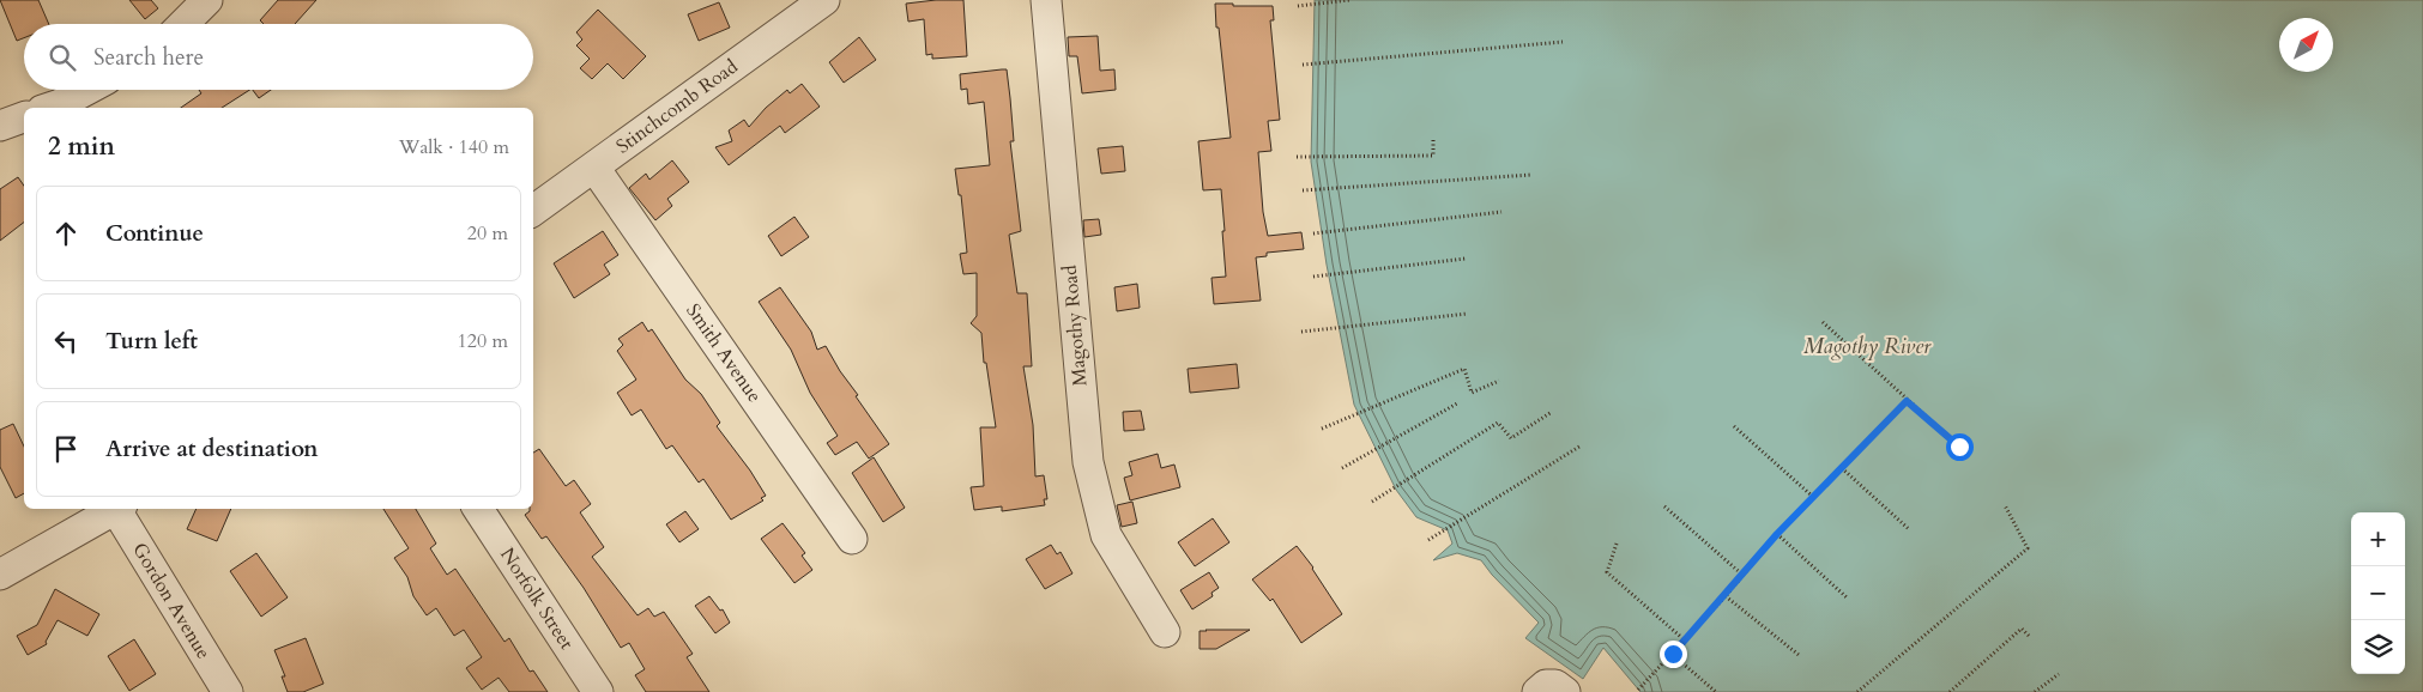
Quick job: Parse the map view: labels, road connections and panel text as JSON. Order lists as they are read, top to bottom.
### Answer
{
  "streets": {
    "street": [
      "Stinchcomb Road",
      "Magothy Road",
      "Smith Avenue",
      "Norfolk Street",
      "Gordon Avenue"
    ]
  },
  "crossings": [
    ["Stinchcomb Road", "Smith Avenue"]
  ],
  "water": ["Magothy River"],
  "north": "top right",
  "page": {
    "search": "Search here",
    "heading": ["2 min", "Walk · 140 m"],
    "list": [
      ["Continue", "20 m"],
      ["Turn left", "120 m"],
      "Arrive at destination"
    ],
    "map_buttons": ["+", "−"]
  }
}
